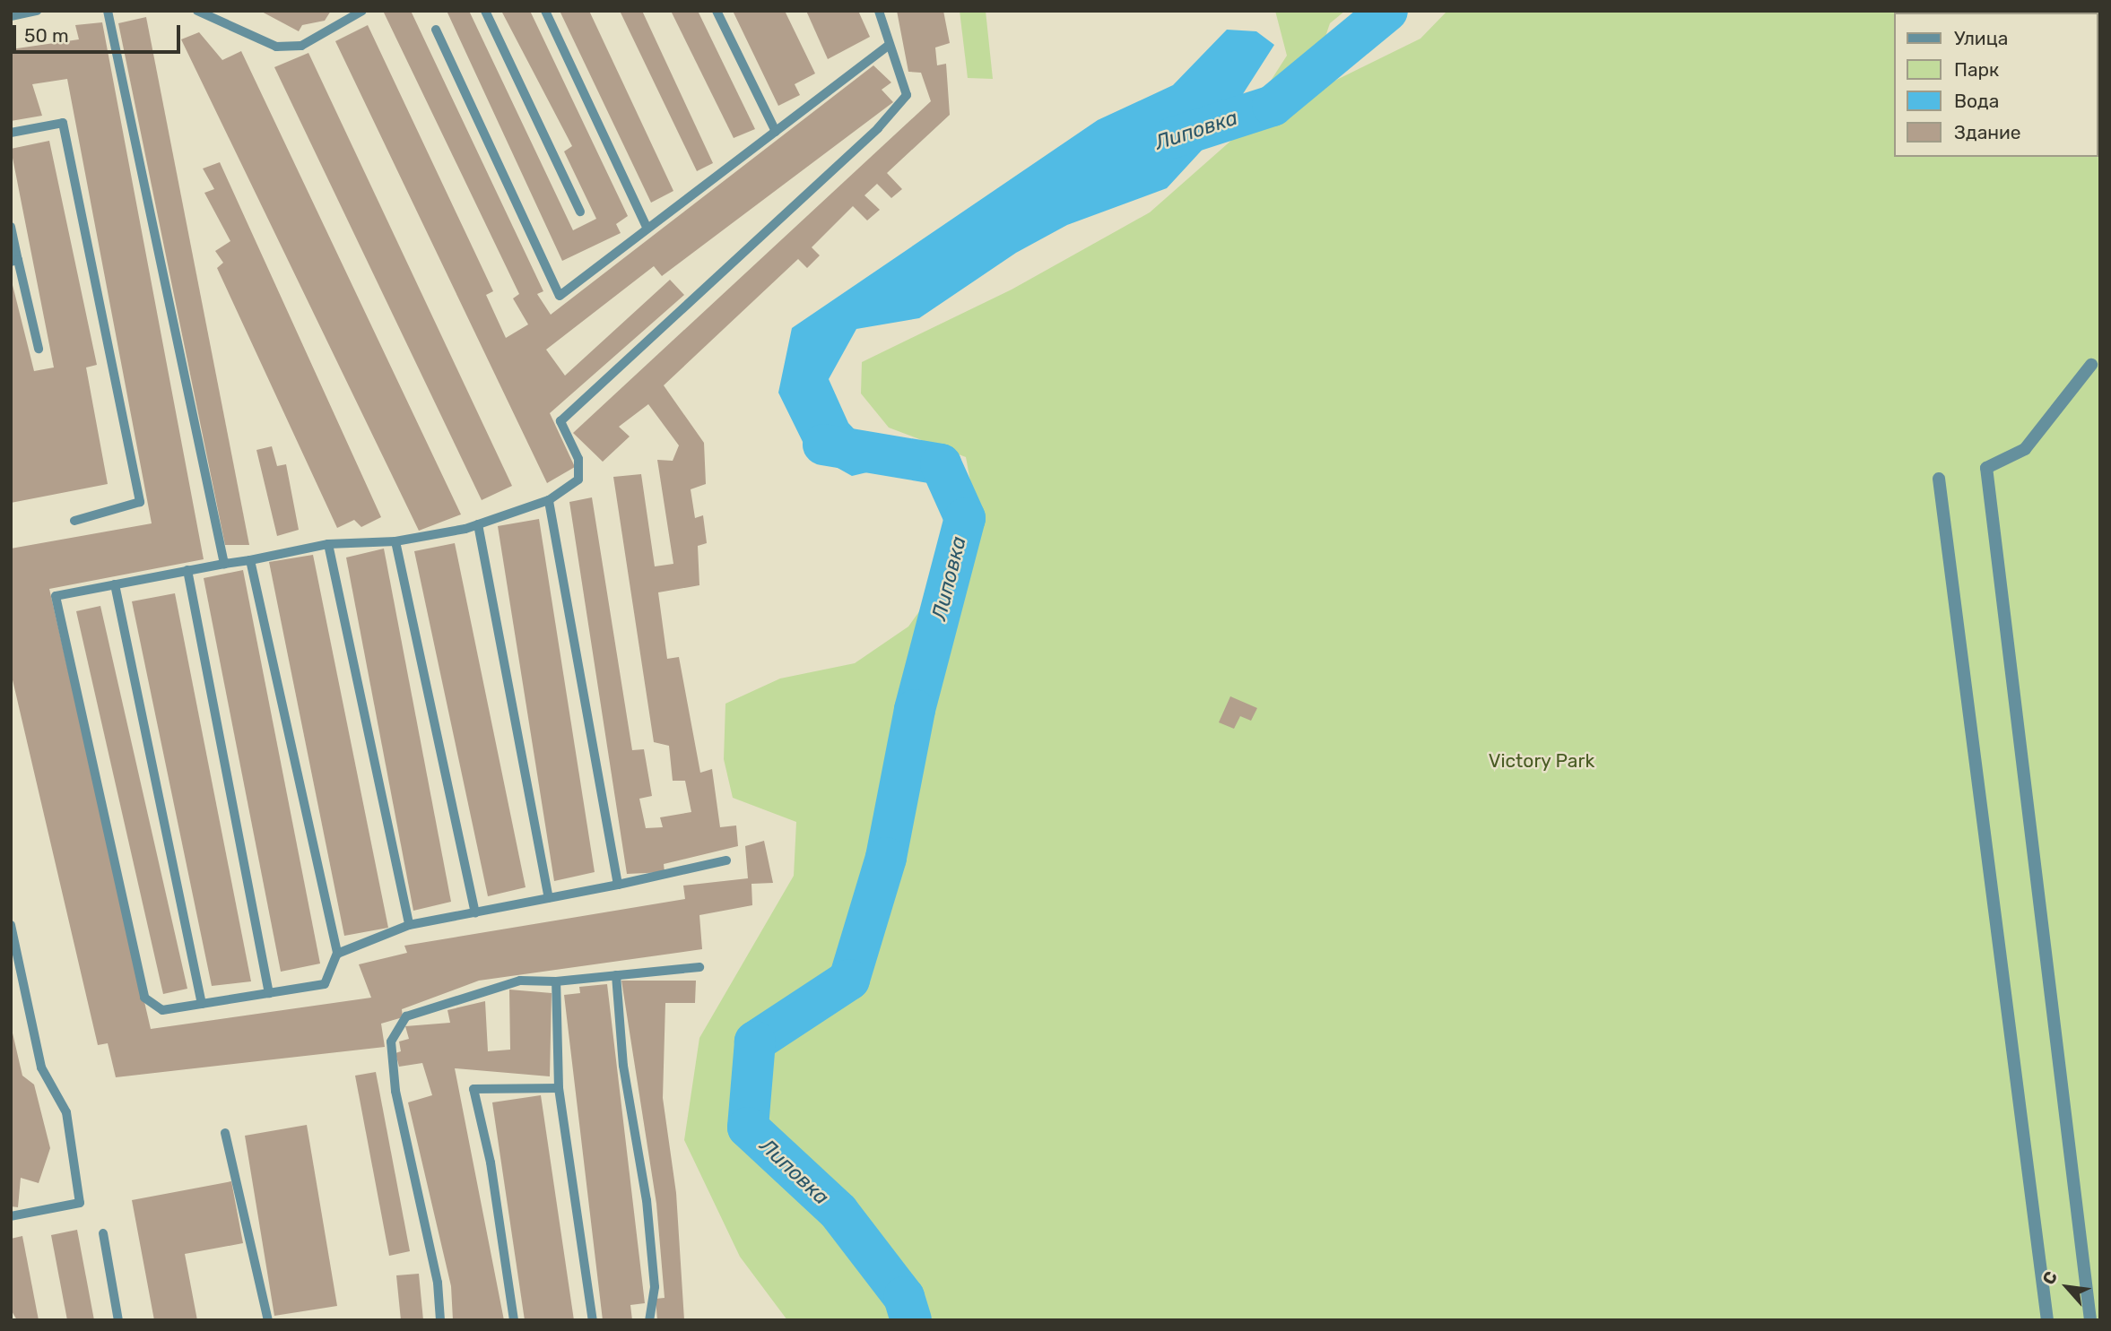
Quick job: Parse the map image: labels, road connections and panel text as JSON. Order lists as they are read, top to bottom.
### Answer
{
  "water": ["Липовка"],
  "parks": ["Victory Park"],
  "legend": [
    "Улица",
    "Парк",
    "Вода",
    "Здание"
  ],
  "scale_bar": "50 m",
  "north": "top left"
}
